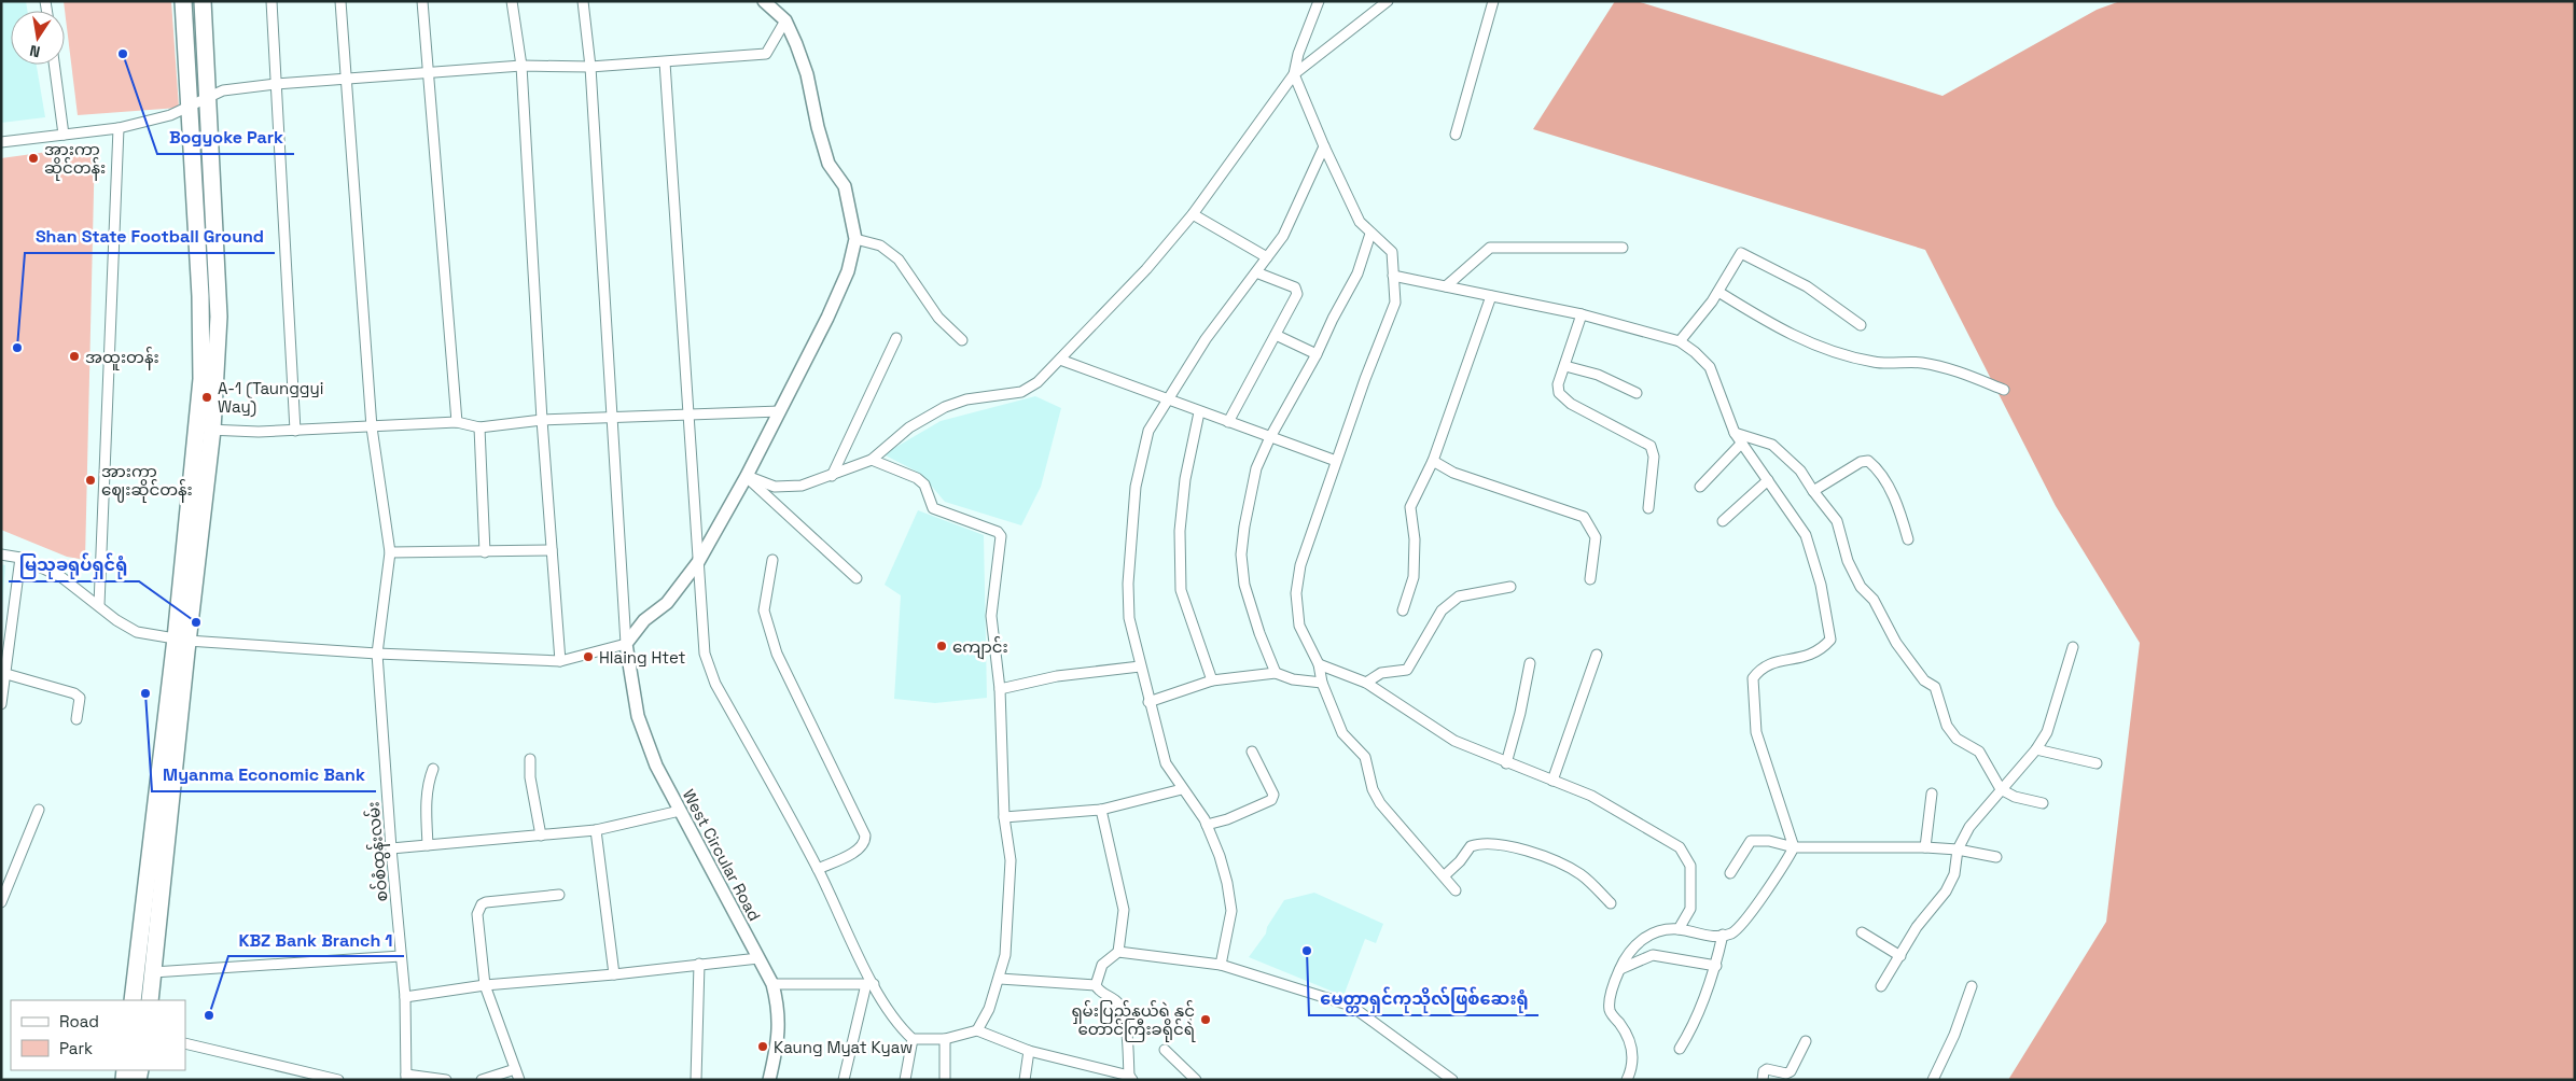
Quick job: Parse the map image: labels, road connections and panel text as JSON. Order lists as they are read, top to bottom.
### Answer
{
  "streets": {
    "street": ["စဝ်စံထွန်းလမ်း", "West Circular Road"]
  },
  "places": [
    "Bogyoke Park",
    "အားကာ ဆိုင်တန်း",
    "Shan State Football Ground",
    "အထူးတန်း",
    "A-1 (Taunggyi Way)",
    "အားကာ ဈေးဆိုင်တန်း",
    "မြသုခရုပ်ရှင်ရုံ",
    "ကျောင်း",
    "Hlaing Htet",
    "Myanma Economic Bank",
    "မေတ္တာရှင်ကုသိုလ်ဖြစ်ဆေးရုံ",
    "KBZ Bank Branch 1",
    "ရှမ်းပြည်နယ်ရဲ နှင့် တောင်ကြီးခရိုင်ရဲ",
    "Kaung Myat Kyaw"
  ],
  "legend": ["Road", "Park"],
  "north": "bottom"
}
